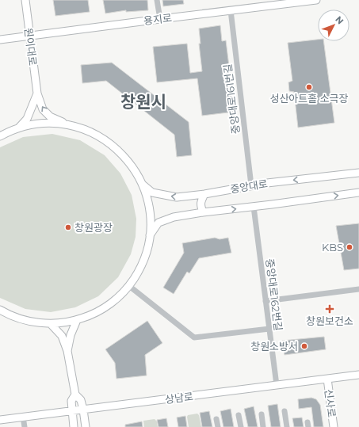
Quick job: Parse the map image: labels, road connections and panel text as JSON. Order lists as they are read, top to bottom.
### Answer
{
  "streets": {
    "main road": [
      "용지로",
      "원이대로",
      "중앙대로",
      "상남로",
      "신사로"
    ],
    "street": ["중앙대로161번길", "중앙대로162번길"]
  },
  "crossings": [
    ["용지로", "원이대로"],
    ["용지로", "중앙대로161번길"],
    ["중앙대로161번길", "중앙대로"],
    ["중앙대로", "중앙대로162번길"],
    ["중앙대로162번길", "상남로"],
    ["상남로", "신사로"]
  ],
  "districts": ["창원시"],
  "places": {
    "other": [
      "성산아트홀 소극장",
      "창원광장",
      "KBS",
      "창원소방서"
    ],
    "health": ["창원보건소"]
  },
  "north": "top right"
}
